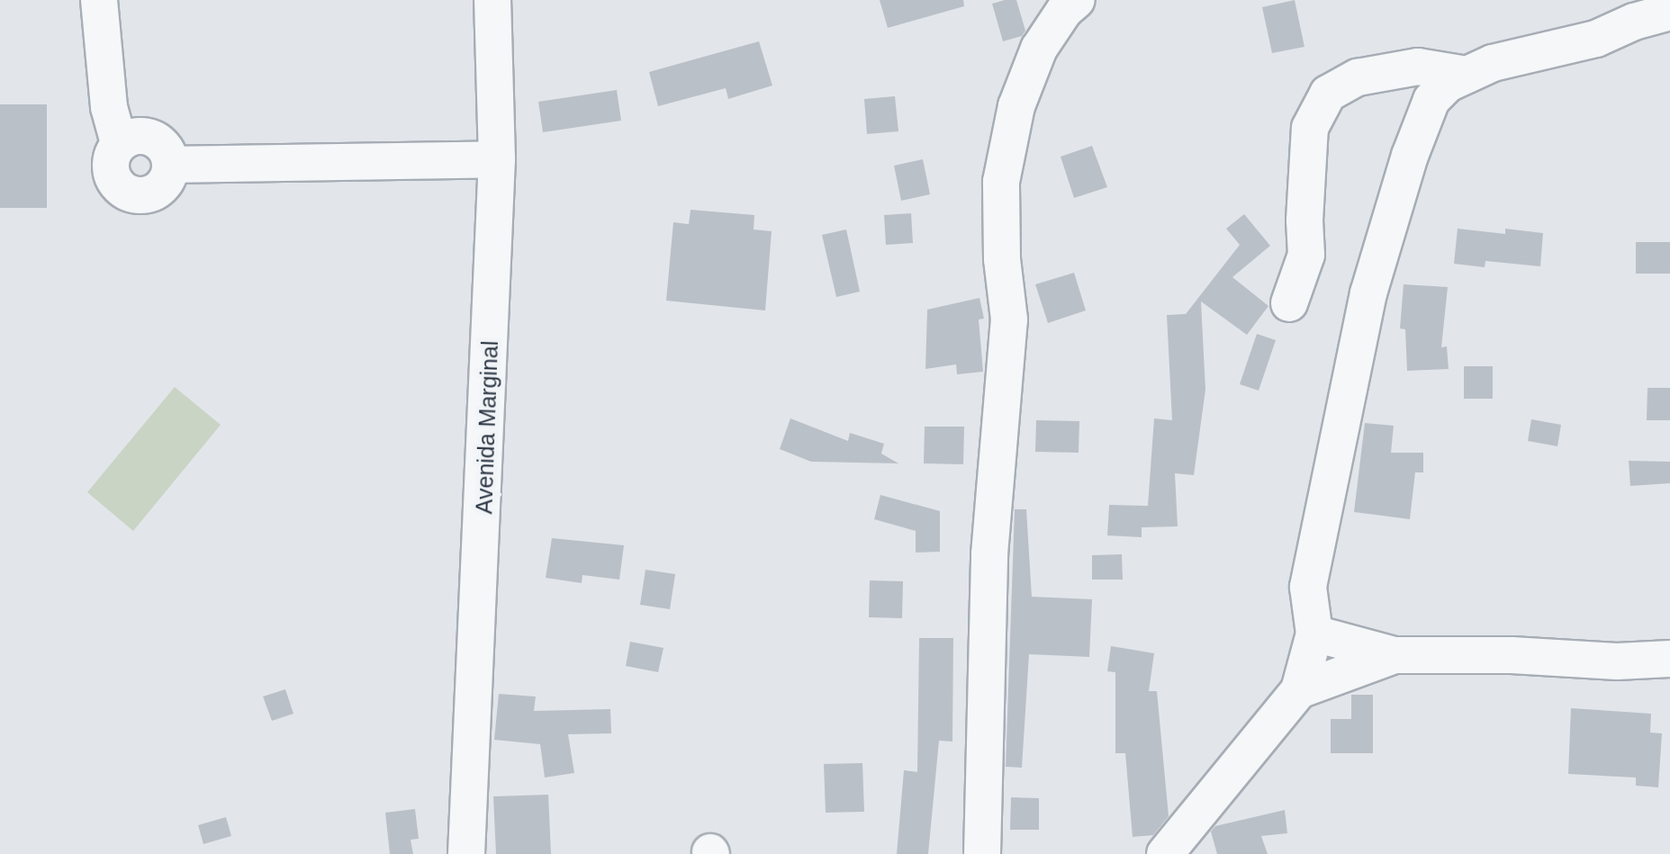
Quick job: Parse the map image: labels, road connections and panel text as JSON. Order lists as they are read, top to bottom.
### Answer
{
  "streets": {
    "street": ["Avenida Marginal"]
  }
}
